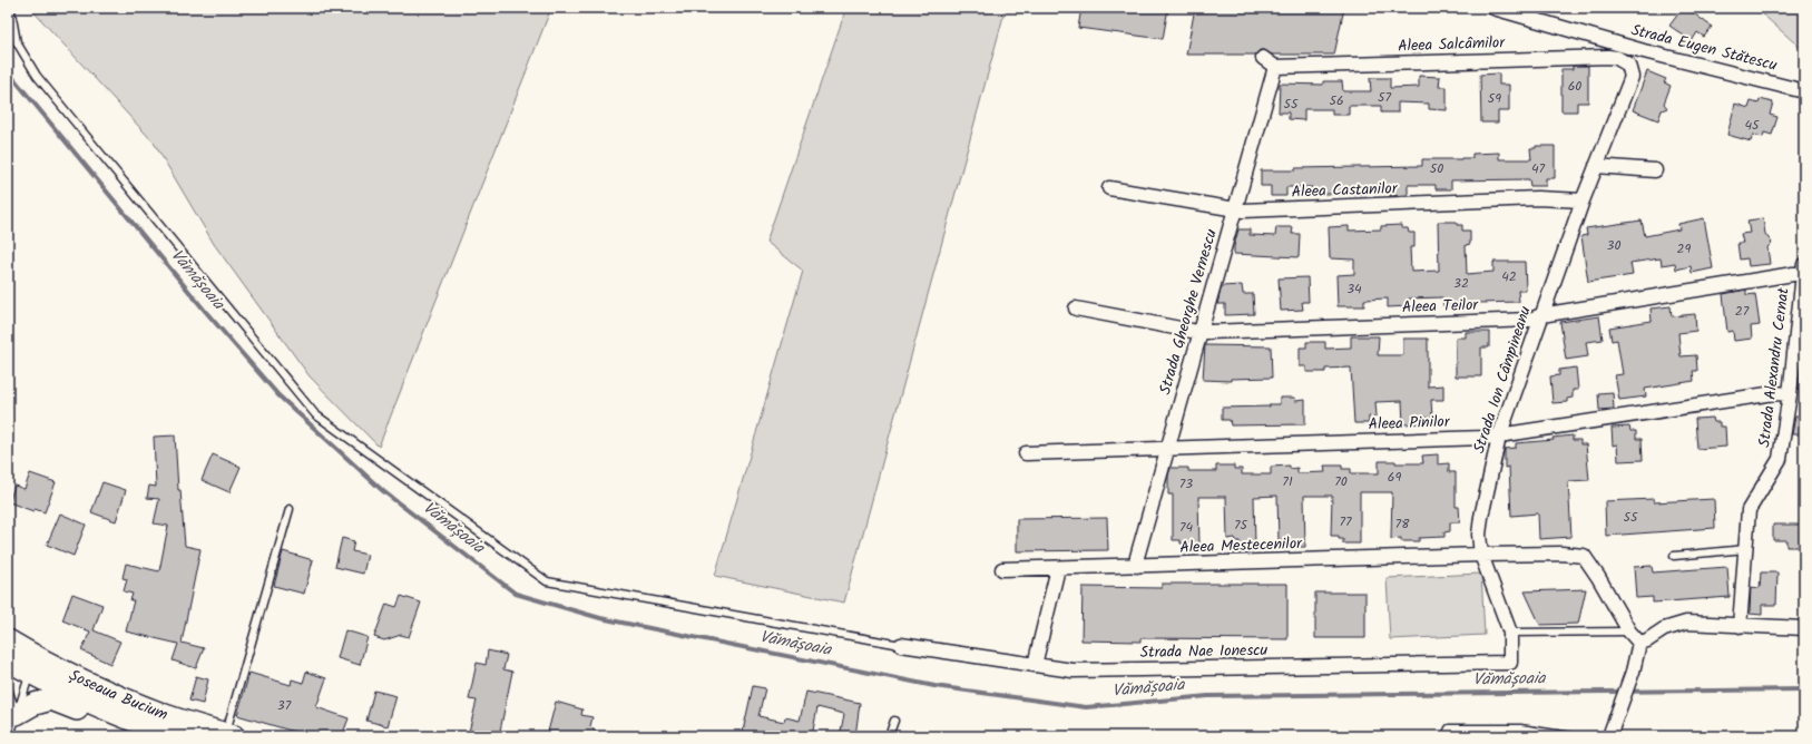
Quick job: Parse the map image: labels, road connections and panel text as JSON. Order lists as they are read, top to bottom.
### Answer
{
  "streets": {
    "main road": ["Șoseaua Bucium"],
    "street": [
      "Aleea Salcâmilor",
      "Strada Eugen Stătescu",
      "Aleea Castanilor",
      "Aleea Teilor",
      "Strada Gheorghe Vernescu",
      "Strada Alexandru Cernat",
      "Strada Ion Câmpineanu",
      "Aleea Pinilor",
      "Aleea Mestecenilor",
      "Strada Nae Ionescu"
    ]
  },
  "crossings": [
    ["Aleea Salcâmilor", "Strada Gheorghe Vernescu"],
    ["Aleea Salcâmilor", "Strada Ion Câmpineanu"],
    ["Aleea Castanilor", "Strada Gheorghe Vernescu"],
    ["Aleea Castanilor", "Strada Ion Câmpineanu"],
    ["Aleea Teilor", "Strada Gheorghe Vernescu"],
    ["Aleea Teilor", "Strada Alexandru Cernat"],
    ["Aleea Teilor", "Strada Ion Câmpineanu"],
    ["Strada Gheorghe Vernescu", "Aleea Pinilor"],
    ["Strada Gheorghe Vernescu", "Aleea Mestecenilor"],
    ["Strada Alexandru Cernat", "Aleea Pinilor"],
    ["Strada Ion Câmpineanu", "Aleea Pinilor"],
    ["Strada Ion Câmpineanu", "Aleea Mestecenilor"],
    ["Strada Ion Câmpineanu", "Strada Nae Ionescu"]
  ],
  "water": ["Vămășoaia"],
  "house_numbers": [
    "60",
    "57",
    "59",
    "56",
    "55",
    "45",
    "50",
    "47",
    "30",
    "29",
    "42",
    "32",
    "34",
    "27",
    "69",
    "71",
    "70",
    "73",
    "55",
    "77",
    "78",
    "75",
    "74",
    "37"
  ]
}
